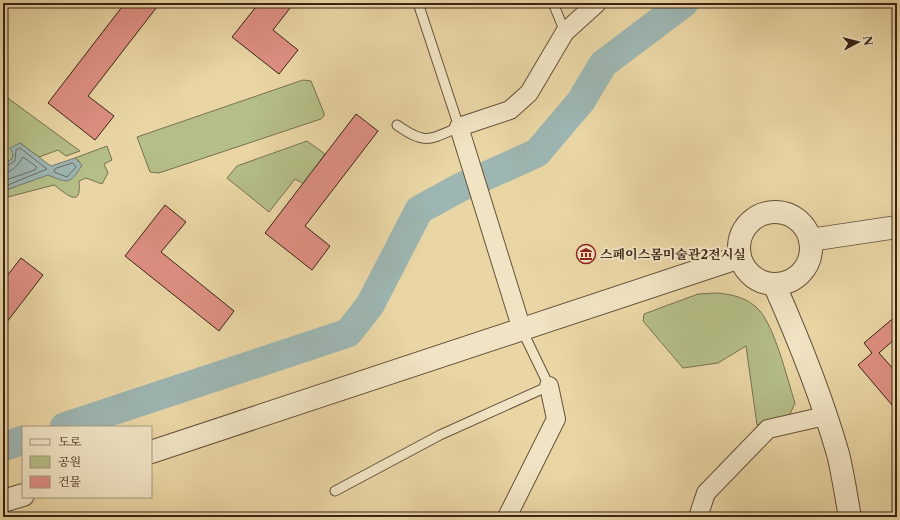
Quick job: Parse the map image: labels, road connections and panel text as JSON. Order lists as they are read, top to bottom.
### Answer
{
  "places": {
    "museum": ["스페이스몸미술관2전시실"]
  },
  "legend": ["도로", "공원", "건물"],
  "north": "right"
}
